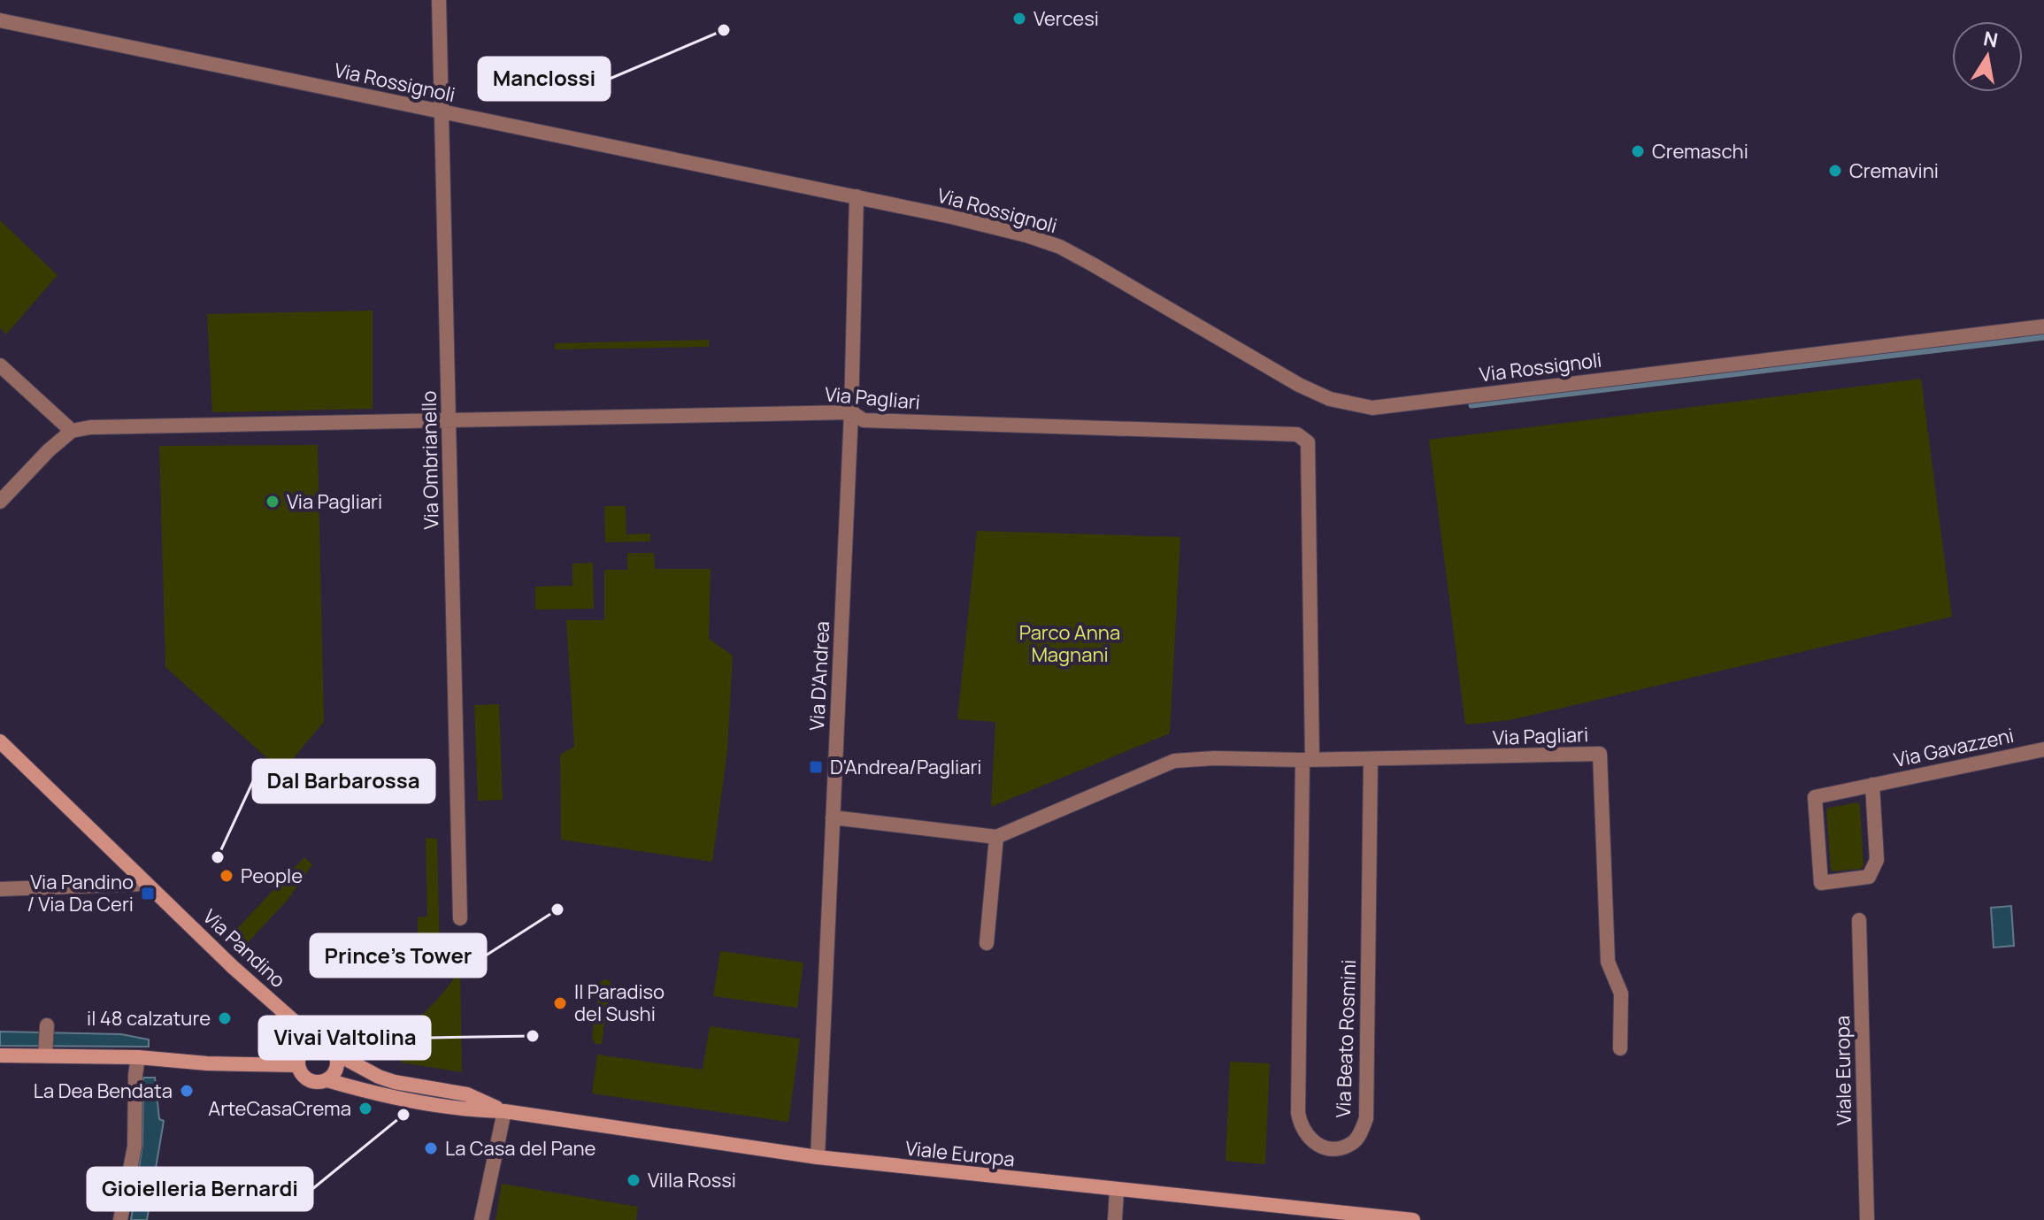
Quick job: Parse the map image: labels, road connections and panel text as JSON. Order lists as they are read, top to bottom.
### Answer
{
  "streets": {
    "street": [
      "Via Rossignoli",
      "Via Pagliari",
      "Via Ombrianello",
      "Via D'Andrea",
      "Via Gavazzeni",
      "Via Pandino",
      "Via Beato Rosmini",
      "Viale Europa"
    ]
  },
  "crossings": [
    ["Via Rossignoli", "Via Ombrianello"],
    ["Via Rossignoli", "Via D'Andrea"],
    ["Via Pagliari", "Via Ombrianello"],
    ["Via Pagliari", "Via D'Andrea"],
    ["Via Pagliari", "Via Beato Rosmini"],
    ["Via D'Andrea", "Viale Europa"],
    ["Via Pandino", "Viale Europa"]
  ],
  "parks": ["Parco Anna Magnani"],
  "places": {
    "other": [
      "Vercesi",
      "Manclossi",
      "Cremaschi",
      "Cremavini",
      "Via Pagliari",
      "Dal Barbarossa",
      "People",
      "Prince's Tower",
      "Il Paradiso del Sushi",
      "il 48 calzature",
      "Vivai Valtolina",
      "La Dea Bendata",
      "ArteCasaCrema",
      "Gioielleria Bernardi",
      "La Casa del Pane",
      "Villa Rossi"
    ],
    "transit": ["D'Andrea/Pagliari", "Via Pandino / Via Da Ceri"]
  },
  "north": "top"
}
